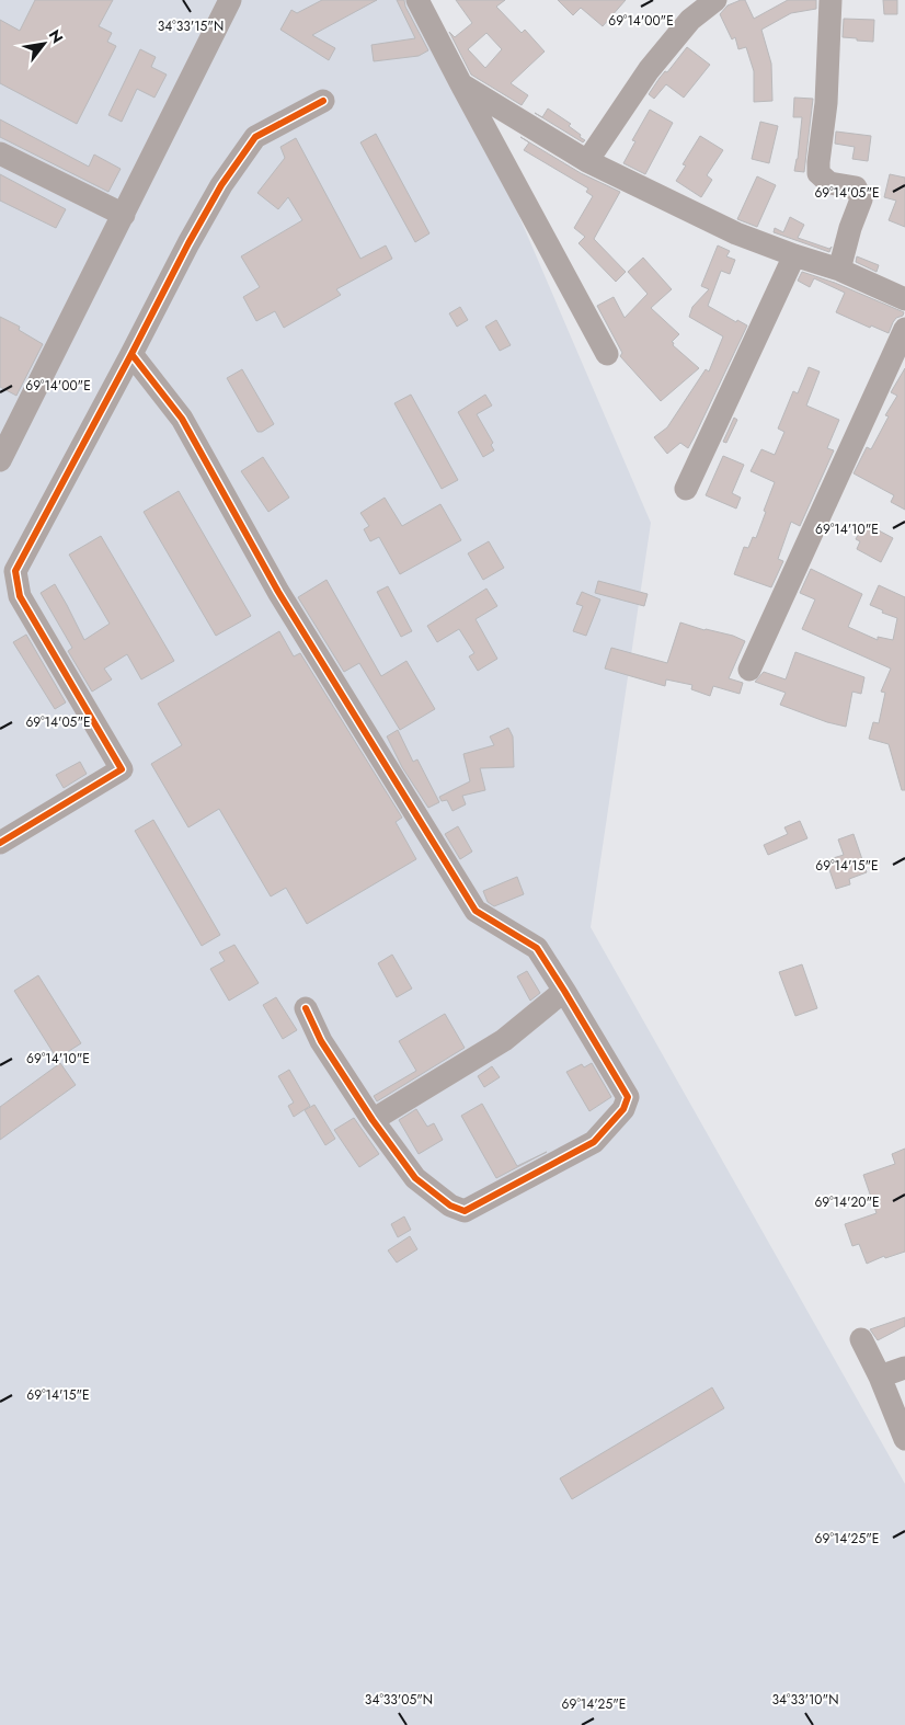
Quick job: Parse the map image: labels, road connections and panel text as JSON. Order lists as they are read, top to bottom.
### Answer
{
  "north": "top right",
  "coordinates": [
    "69°14'00\"E",
    "34°33'15\"N",
    "69°14'05\"E",
    "69°14'10\"E",
    "69°14'15\"E",
    "69°14'20\"E",
    "69°14'25\"E",
    "34°33'05\"N",
    "34°33'10\"N"
  ]
}
